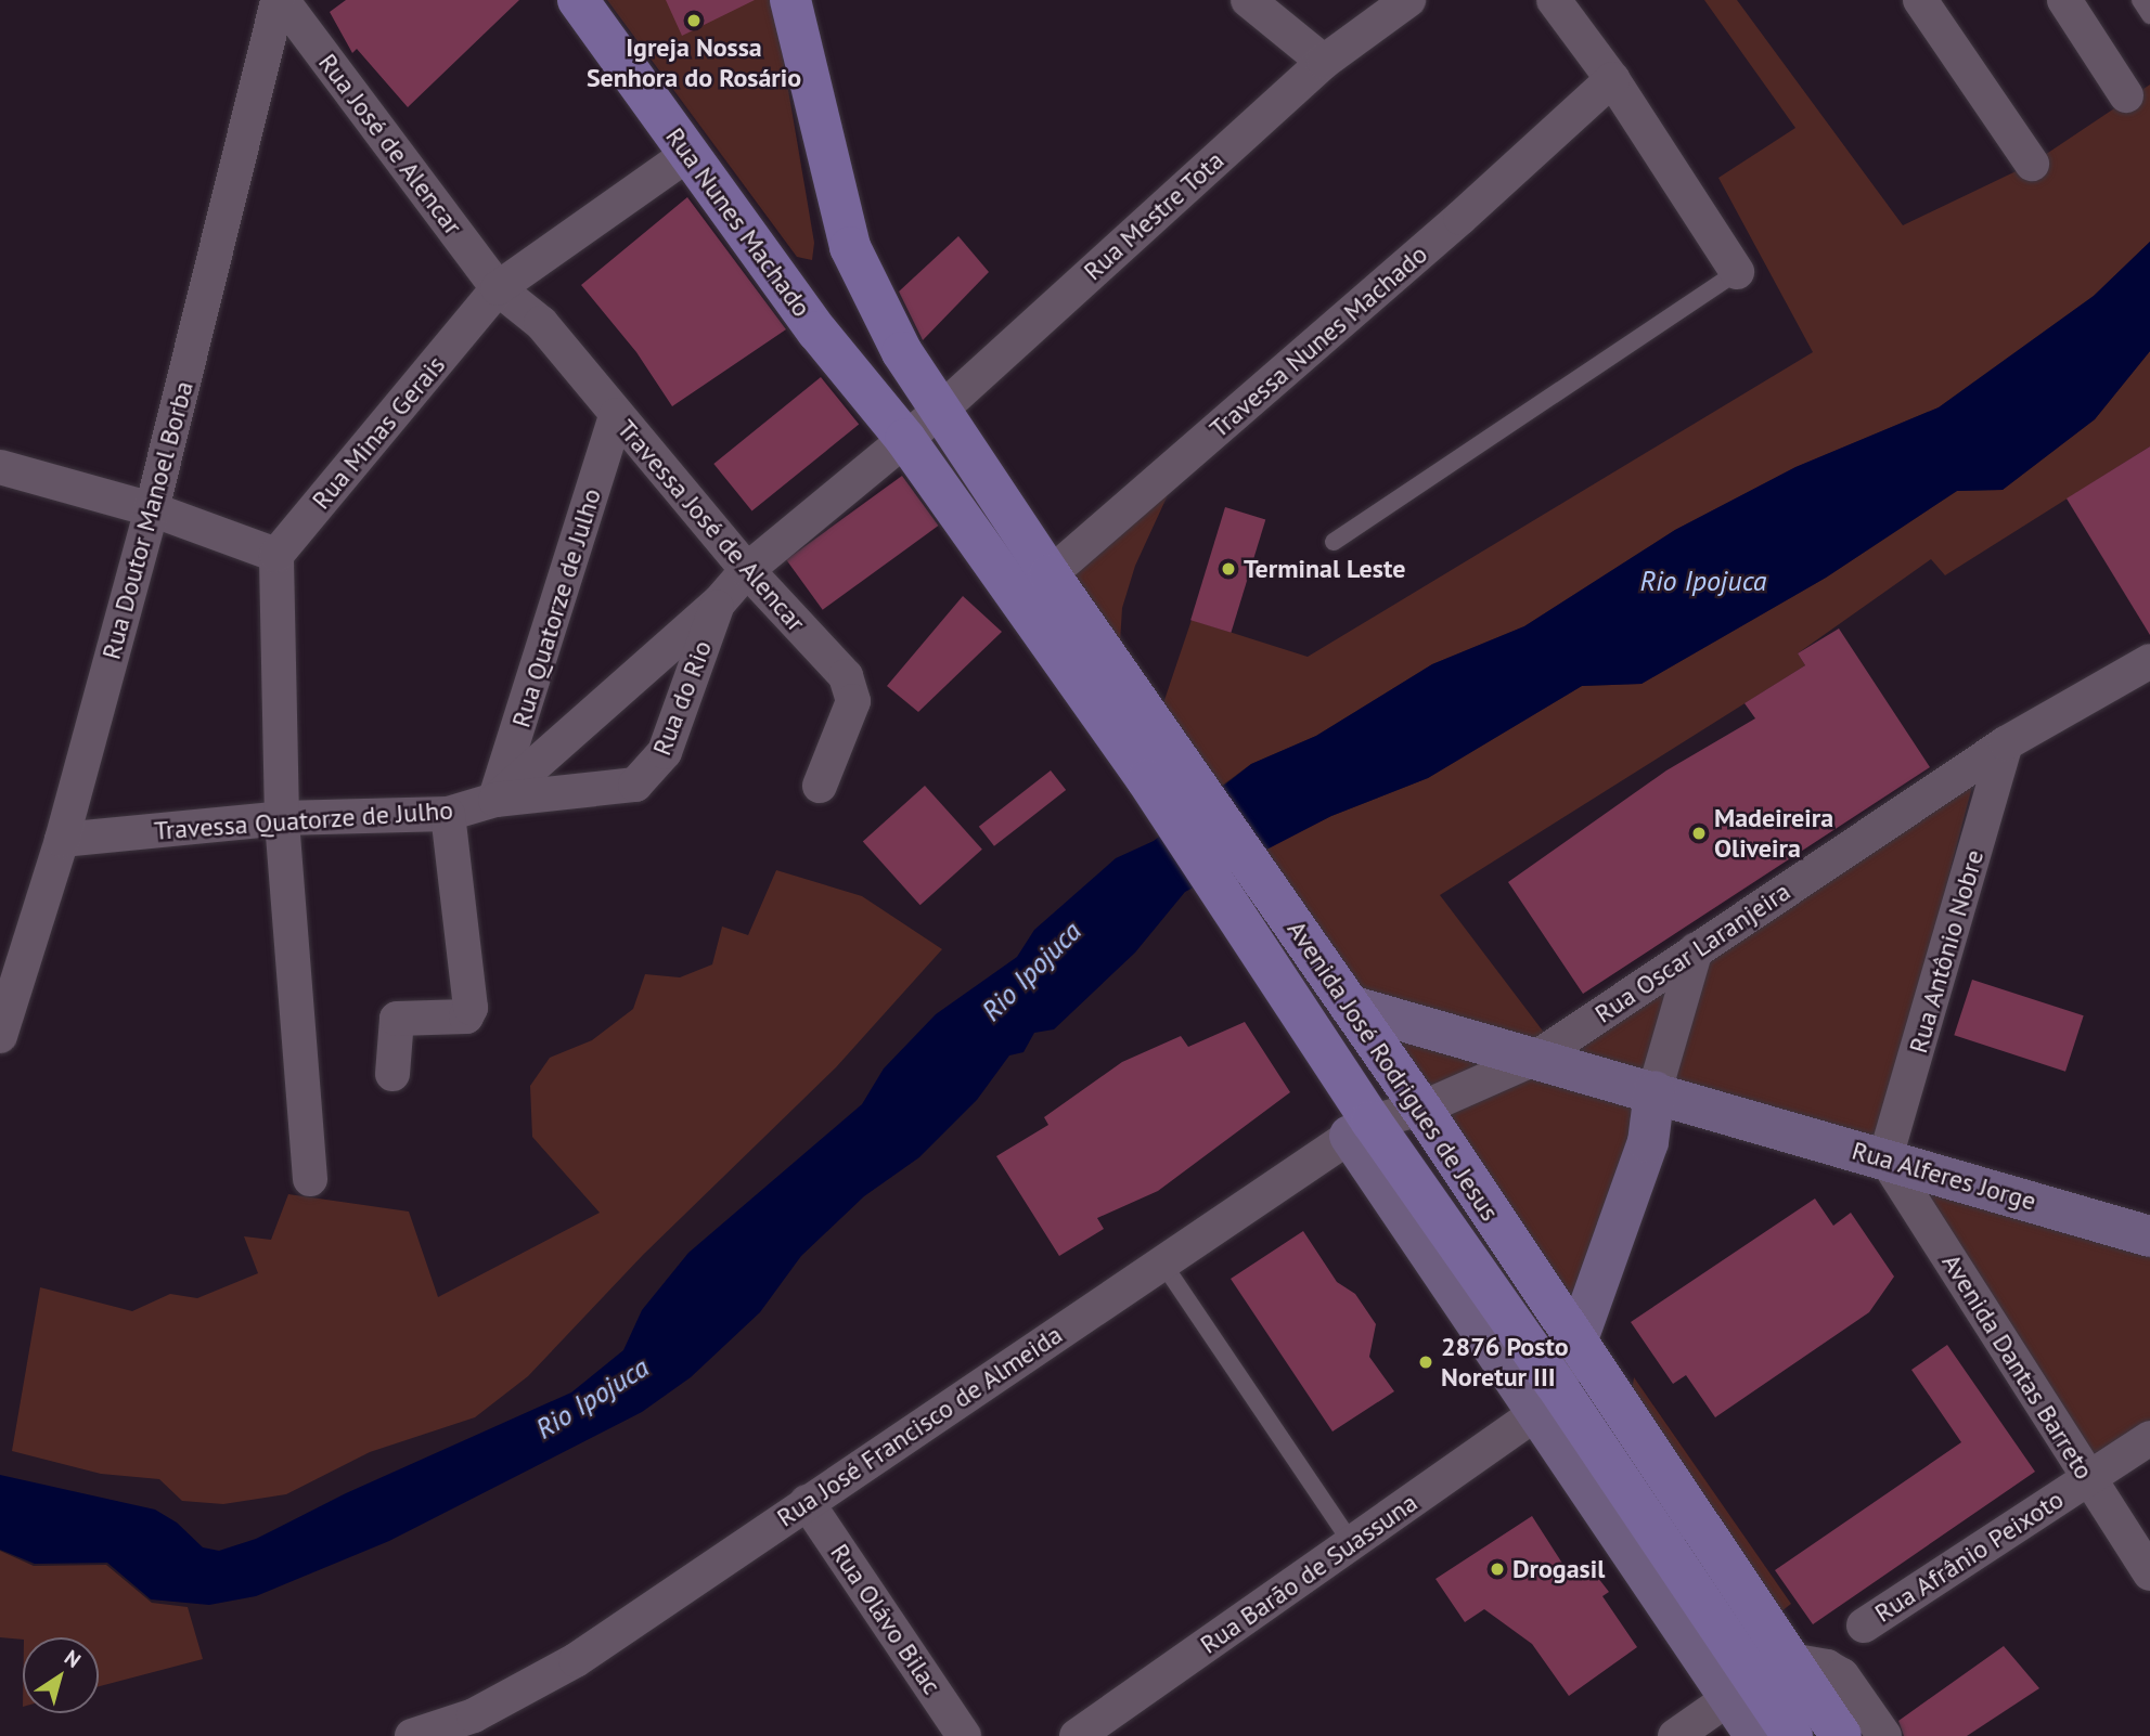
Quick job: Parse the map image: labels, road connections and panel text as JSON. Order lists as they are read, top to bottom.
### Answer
{
  "streets": {
    "main road": ["Rua Nunes Machado", "Avenida José Rodrigues de Jesus"],
    "street": [
      "Rua José de Alencar",
      "Rua Mestre Tota",
      "Travessa Nunes Machado",
      "Rua Minas Gerais",
      "Rua Doutor Manoel Borba",
      "Travessa José de Alencar",
      "Rua Quatorze de Julho",
      "Rua do Rio",
      "Travessa Quatorze de Julho",
      "Rua Antônio Nobre",
      "Rua Oscar Laranjeira",
      "Rua Alferes Jorge",
      "Avenida Dantas Barreto",
      "Rua José Francisco de Almeida",
      "Rua Afrânio Peixoto",
      "Rua Barão de Suassuna",
      "Rua Olávo Bilac"
    ]
  },
  "crossings": [
    ["Rua José de Alencar", "Rua Minas Gerais"],
    ["Rua José de Alencar", "Rua Doutor Manoel Borba"],
    ["Rua José de Alencar", "Travessa José de Alencar"],
    ["Rua Mestre Tota", "Rua Nunes Machado"],
    ["Rua Mestre Tota", "Travessa José de Alencar"],
    ["Rua Mestre Tota", "Rua do Rio"],
    ["Rua Mestre Tota", "Avenida José Rodrigues de Jesus"],
    ["Rua Nunes Machado", "Rua Minas Gerais"],
    ["Rua Nunes Machado", "Avenida José Rodrigues de Jesus"],
    ["Travessa Nunes Machado", "Avenida José Rodrigues de Jesus"],
    ["Rua Minas Gerais", "Travessa José de Alencar"],
    ["Rua Doutor Manoel Borba", "Travessa Quatorze de Julho"],
    ["Travessa José de Alencar", "Rua Quatorze de Julho"],
    ["Rua Quatorze de Julho", "Travessa Quatorze de Julho"],
    ["Rua do Rio", "Travessa Quatorze de Julho"],
    ["Rua Antônio Nobre", "Rua Oscar Laranjeira"],
    ["Rua Antônio Nobre", "Rua Alferes Jorge"],
    ["Rua Antônio Nobre", "Avenida Dantas Barreto"],
    ["Rua Oscar Laranjeira", "Avenida José Rodrigues de Jesus"],
    ["Rua Oscar Laranjeira", "Rua Alferes Jorge"],
    ["Rua Oscar Laranjeira", "Rua José Francisco de Almeida"],
    ["Avenida José Rodrigues de Jesus", "Rua Alferes Jorge"],
    ["Avenida José Rodrigues de Jesus", "Rua José Francisco de Almeida"],
    ["Avenida José Rodrigues de Jesus", "Rua Barão de Suassuna"],
    ["Rua Alferes Jorge", "Avenida Dantas Barreto"],
    ["Avenida Dantas Barreto", "Rua Afrânio Peixoto"],
    ["Rua José Francisco de Almeida", "Rua Olávo Bilac"]
  ],
  "water": ["Rio Ipojuca"],
  "places": [
    "Igreja Nossa Senhora do Rosário",
    "Terminal Leste",
    "Madeireira Oliveira",
    "2876 Posto Noretur III",
    "Drogasil"
  ],
  "north": "top right"
}
